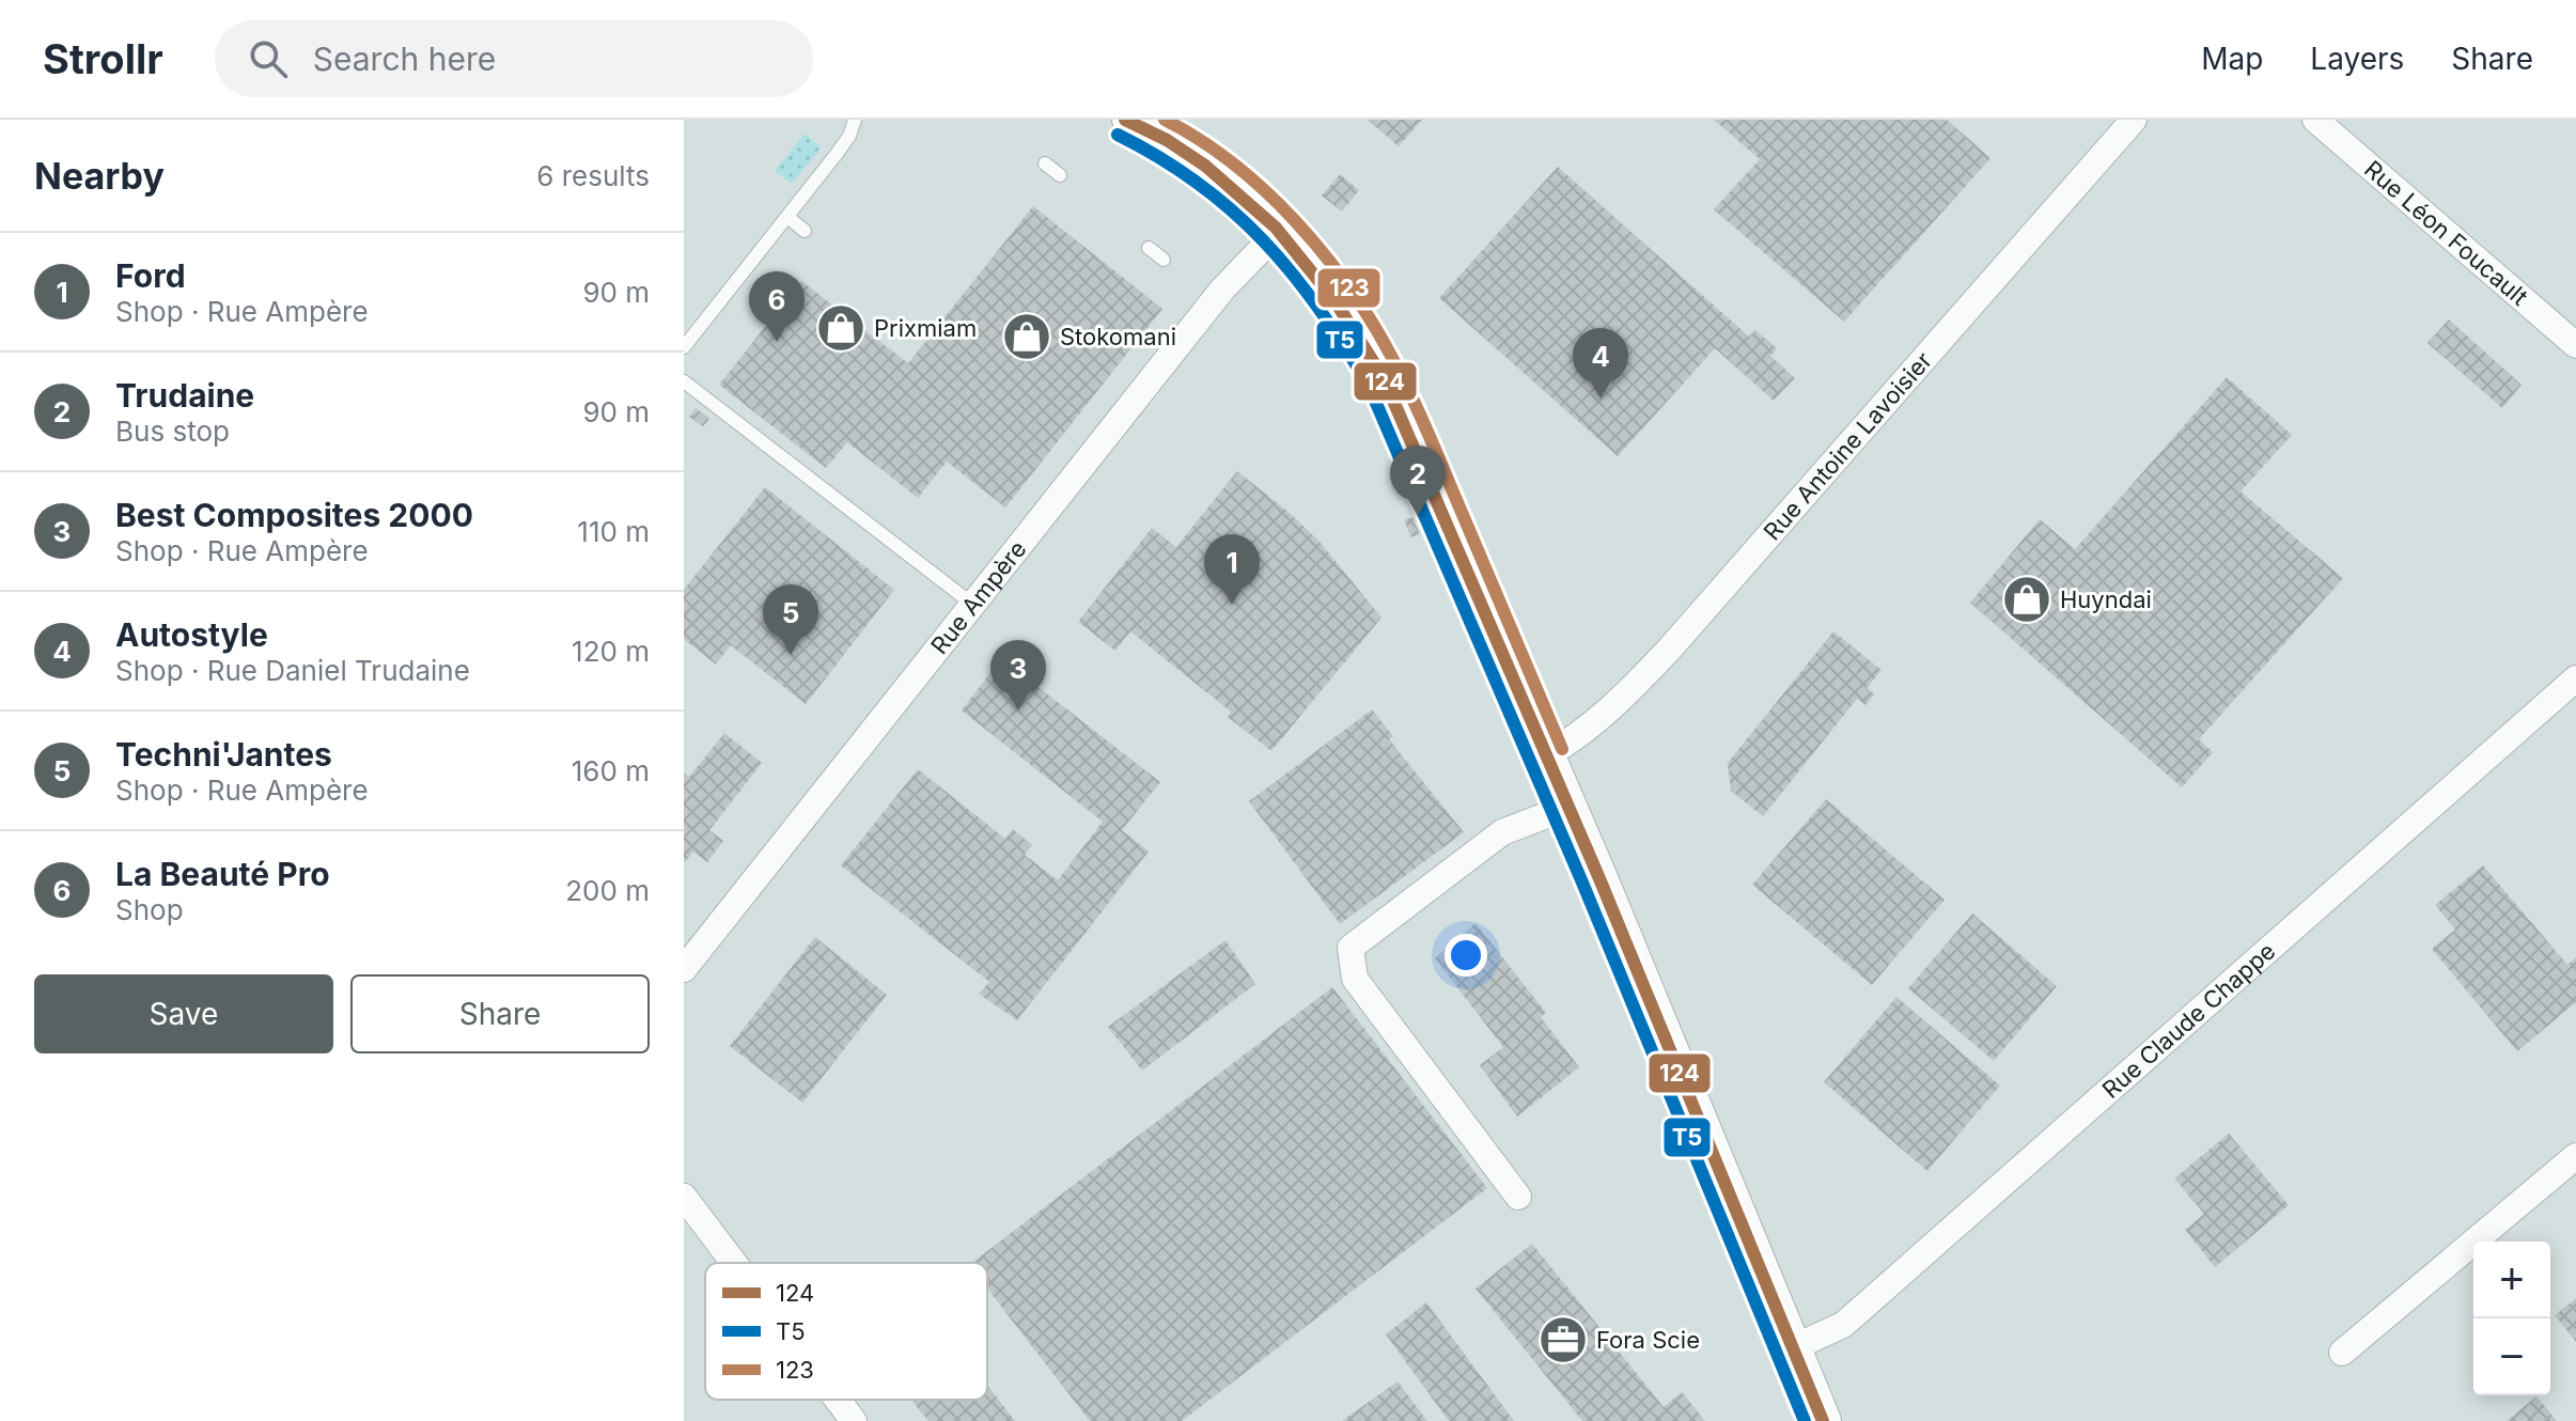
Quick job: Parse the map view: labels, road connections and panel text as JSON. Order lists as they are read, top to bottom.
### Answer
{
  "streets": {
    "street": [
      "Rue Léon Foucault",
      "Rue Antoine Lavoisier",
      "Rue Ampère",
      "Rue Claude Chappe"
    ]
  },
  "places": {
    "shop": ["Prixmiam", "Stokomani", "Huyndai"],
    "office": ["Fora Scie"]
  },
  "lines": ["transit line 124", "transit line 123", "transit line T5"],
  "legend": ["124", "T5", "123"],
  "page": {
    "header": "Strollr",
    "search": "Search here",
    "nav": ["Map", "Layers", "Share"],
    "heading": ["Nearby", "6 results"],
    "list": [
      {
        "mark": "1",
        "name": "Ford",
        "note": "Shop · Rue Ampère",
        "value": "90 m"
      },
      {
        "mark": "2",
        "name": "Trudaine",
        "note": "Bus stop",
        "value": "90 m"
      },
      {
        "mark": "3",
        "name": "Best Composites 2000",
        "note": "Shop · Rue Ampère",
        "value": "110 m"
      },
      {
        "mark": "4",
        "name": "Autostyle",
        "note": "Shop · Rue Daniel Trudaine",
        "value": "120 m"
      },
      {
        "mark": "5",
        "name": "Techni'Jantes",
        "note": "Shop · Rue Ampère",
        "value": "160 m"
      },
      {
        "mark": "6",
        "name": "La Beauté Pro",
        "note": "Shop",
        "value": "200 m"
      }
    ],
    "pins": [
      "6",
      "4",
      "2",
      "1",
      "5",
      "3"
    ],
    "buttons": ["Save", "Share"],
    "map_buttons": ["+", "−"]
  }
}
